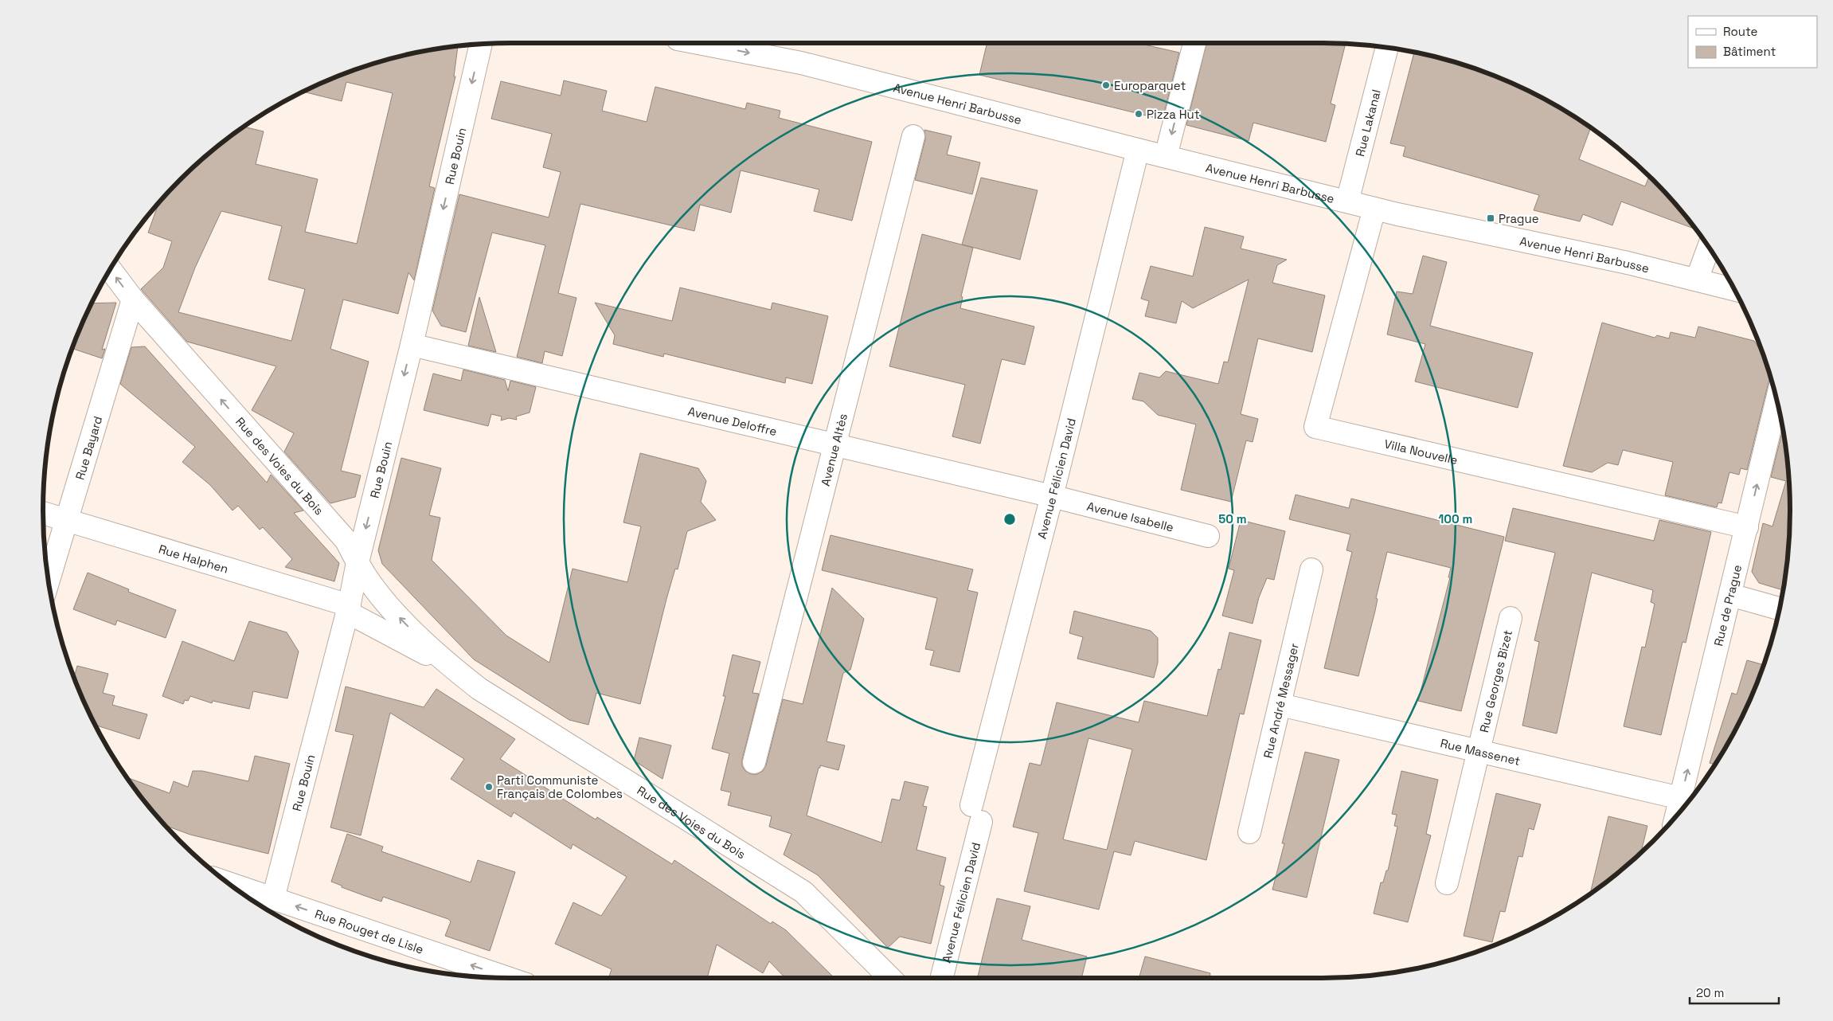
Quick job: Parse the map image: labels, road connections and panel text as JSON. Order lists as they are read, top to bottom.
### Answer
{
  "streets": {
    "street": [
      "Avenue Henri Barbusse",
      "Rue Lakanal",
      "Rue Bouin",
      "Avenue Deloffre",
      "Rue Bayard",
      "Avenue Altès",
      "Villa Nouvelle",
      "Rue des Voies du Bois",
      "Avenue Félicien David",
      "Avenue Isabelle",
      "Rue Halphen",
      "Rue de Prague",
      "Rue Georges Bizet",
      "Rue André Messager",
      "Rue Massenet",
      "Rue Rouget de Lisle"
    ]
  },
  "crossings": [
    ["Avenue Henri Barbusse", "Rue Lakanal"],
    ["Avenue Henri Barbusse", "Villa Nouvelle"],
    ["Avenue Henri Barbusse", "Avenue Félicien David"],
    ["Rue Bouin", "Avenue Deloffre"],
    ["Rue Bouin", "Rue des Voies du Bois"],
    ["Rue Bouin", "Rue Halphen"],
    ["Rue Bouin", "Rue Rouget de Lisle"],
    ["Avenue Deloffre", "Avenue Altès"],
    ["Avenue Deloffre", "Avenue Félicien David"],
    ["Avenue Deloffre", "Avenue Isabelle"],
    ["Rue Bayard", "Rue des Voies du Bois"],
    ["Rue Bayard", "Rue Halphen"],
    ["Villa Nouvelle", "Rue de Prague"],
    ["Rue des Voies du Bois", "Rue Halphen"],
    ["Avenue Félicien David", "Avenue Isabelle"],
    ["Rue de Prague", "Rue Massenet"],
    ["Rue Georges Bizet", "Rue Massenet"],
    ["Rue André Messager", "Rue Massenet"]
  ],
  "one_way": [
    "Rue Bouin",
    "Rue des Voies du Bois",
    "Rue de Prague",
    "Rue Rouget de Lisle"
  ],
  "places": {
    "other": ["Europarquet", "Pizza Hut", "Parti Communiste Français de Colombes"],
    "transit": ["Prague"]
  },
  "legend": ["Route", "Bâtiment"],
  "scale_bar": "20 m",
  "rings": ["50 m", "100 m"]
}
